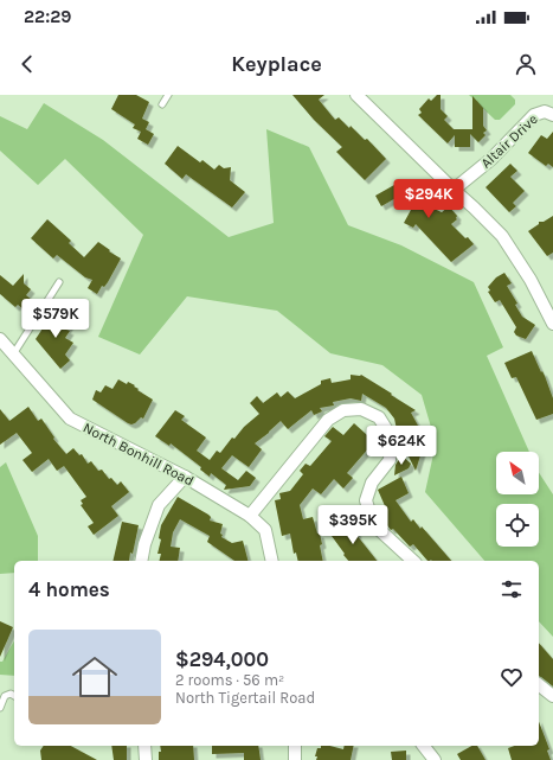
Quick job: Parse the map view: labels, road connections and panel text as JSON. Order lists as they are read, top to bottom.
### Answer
{
  "streets": {
    "street": ["Altair Drive", "North Bonhill Road"]
  },
  "north": "top left",
  "page": {
    "status": "22:29",
    "header": "Keyplace",
    "price": [
      "$294K",
      "$579K",
      "$624K",
      "$395K"
    ],
    "heading": "4 homes",
    "list": [
      {
        "name": "$294,000",
        "note": "2 rooms · 56 m² · North Tigertail Road"
      }
    ]
  }
}
